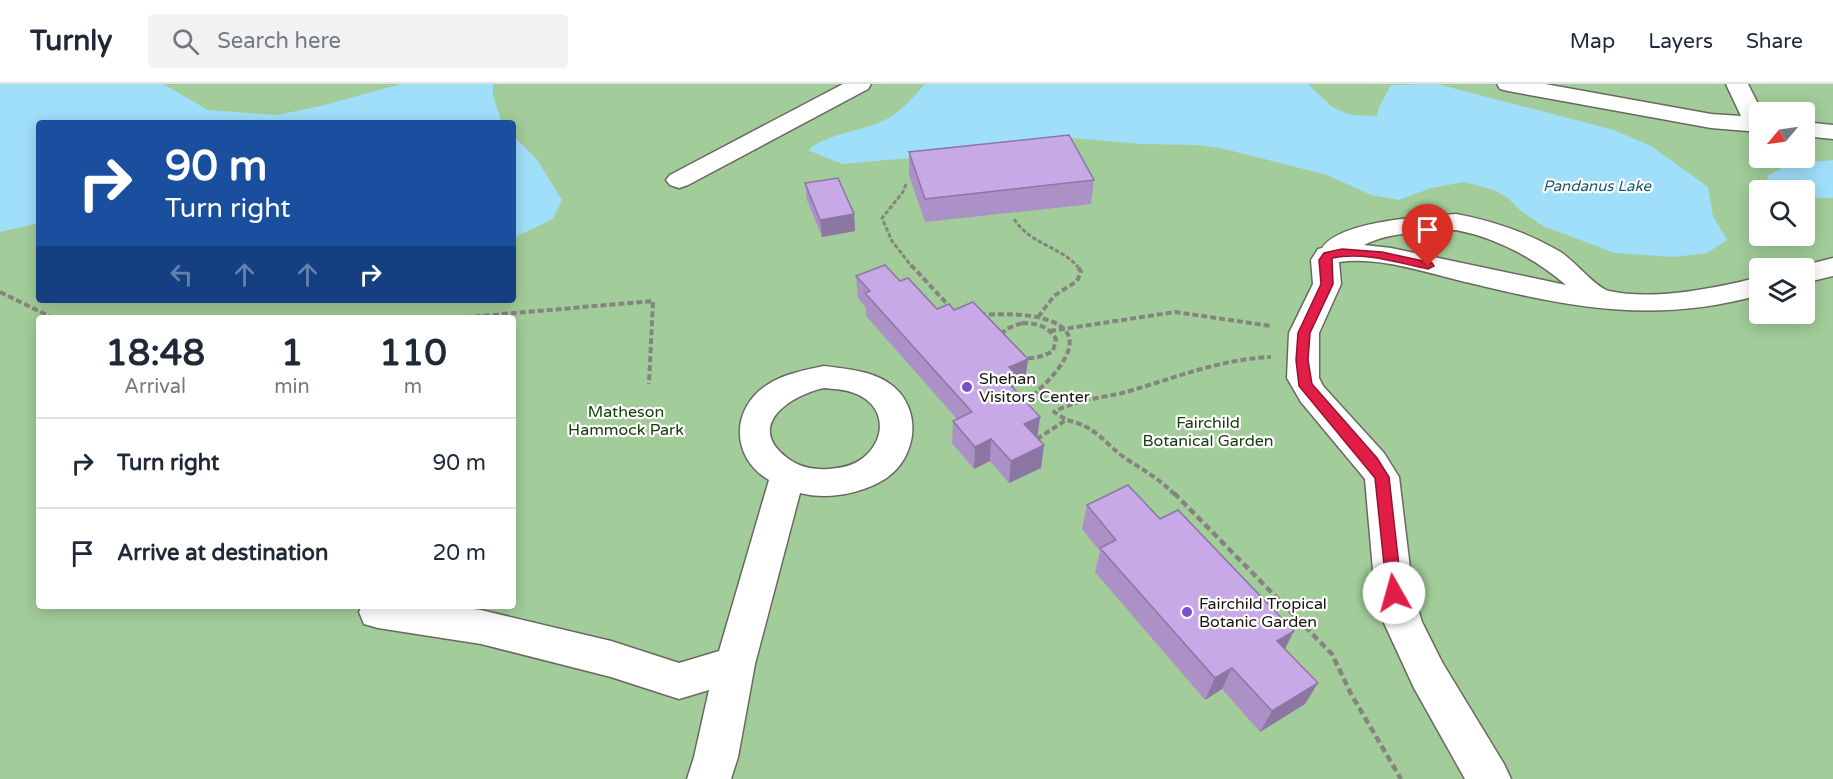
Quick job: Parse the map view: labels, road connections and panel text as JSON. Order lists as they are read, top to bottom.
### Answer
{
  "water": ["Pandanus Lake"],
  "parks": ["Matheson Hammock Park", "Fairchild Botanical Garden"],
  "places": ["Shehan Visitors Center", "Fairchild Tropical Botanic Garden"],
  "north": "bottom left",
  "page": {
    "header": "Turnly",
    "search": "Search here",
    "nav": ["Map", "Layers", "Share"],
    "turn": ["90 m", "Turn right"],
    "eta": [
      "18:48",
      "Arrival",
      "1",
      "min",
      "110",
      "m"
    ],
    "list": [
      {
        "name": "Turn right",
        "value": "90 m"
      },
      {
        "name": "Arrive at destination",
        "value": "20 m"
      }
    ]
  }
}
